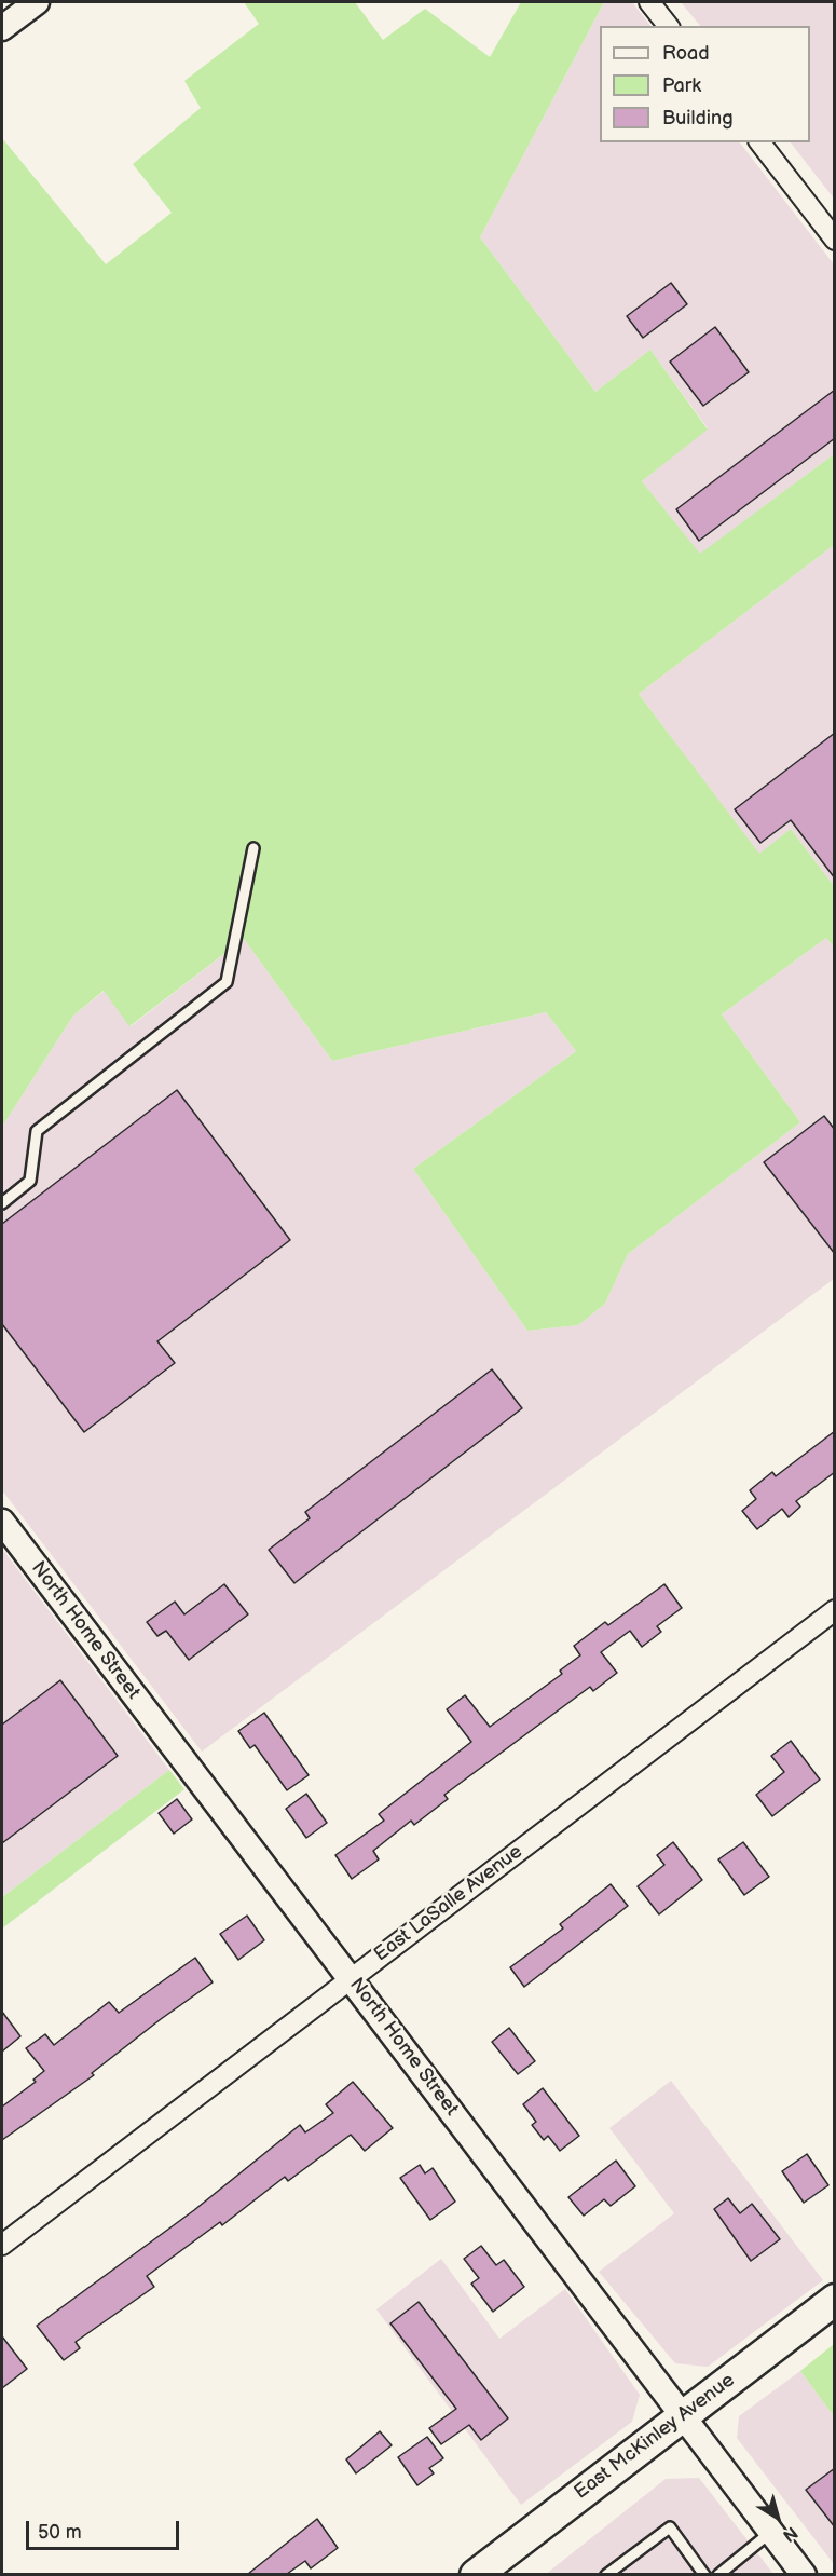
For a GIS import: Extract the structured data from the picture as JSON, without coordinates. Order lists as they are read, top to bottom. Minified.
{"streets":{"main road":["East McKinley Avenue"],"street":["North Home Street","East LaSalle Avenue"]},"crossings":[["North Home Street","East LaSalle Avenue"],["North Home Street","East McKinley Avenue"]],"legend":["Road","Park","Building"],"scale_bar":"50 m","north":"bottom right"}
